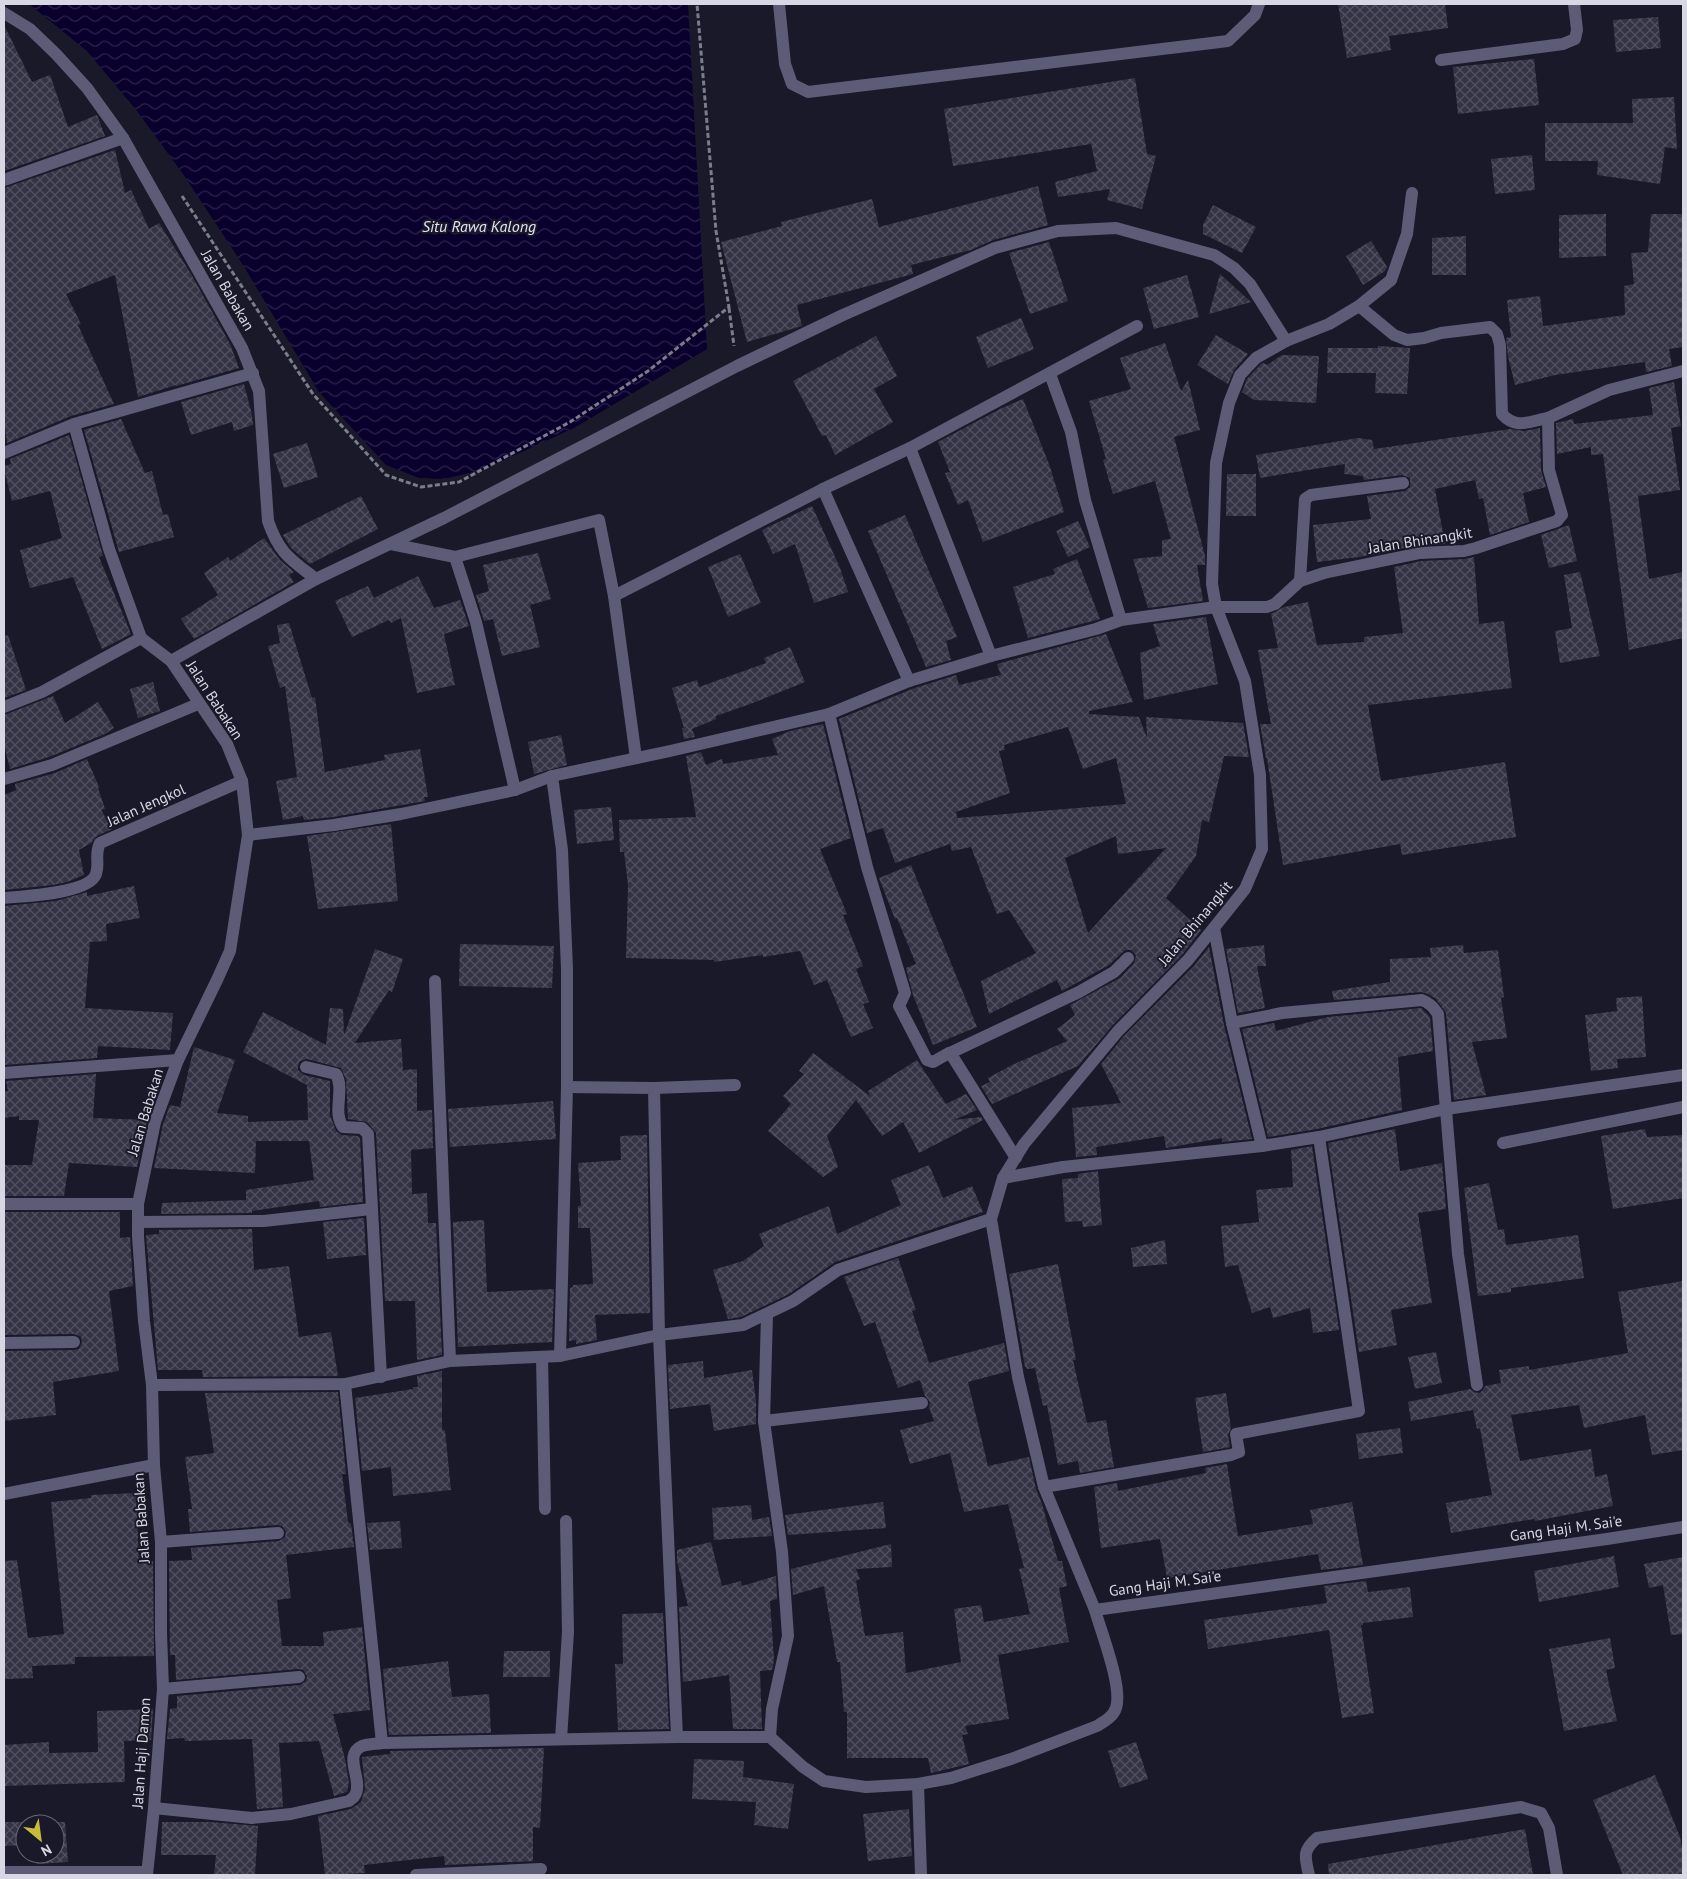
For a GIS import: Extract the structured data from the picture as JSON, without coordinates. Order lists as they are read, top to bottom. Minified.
{"streets":{"street":["Jalan Babakan","Jalan Bhinangkit","Jalan Jengkol","Gang Haji M. Sai'e","Jalan Haji Damon"]},"crossings":[["Jalan Babakan","Jalan Jengkol"],["Jalan Babakan","Jalan Haji Damon"],["Jalan Bhinangkit","Gang Haji M. Sai'e"]],"water":["Situ Rawa Kalong"],"north":"bottom right"}
